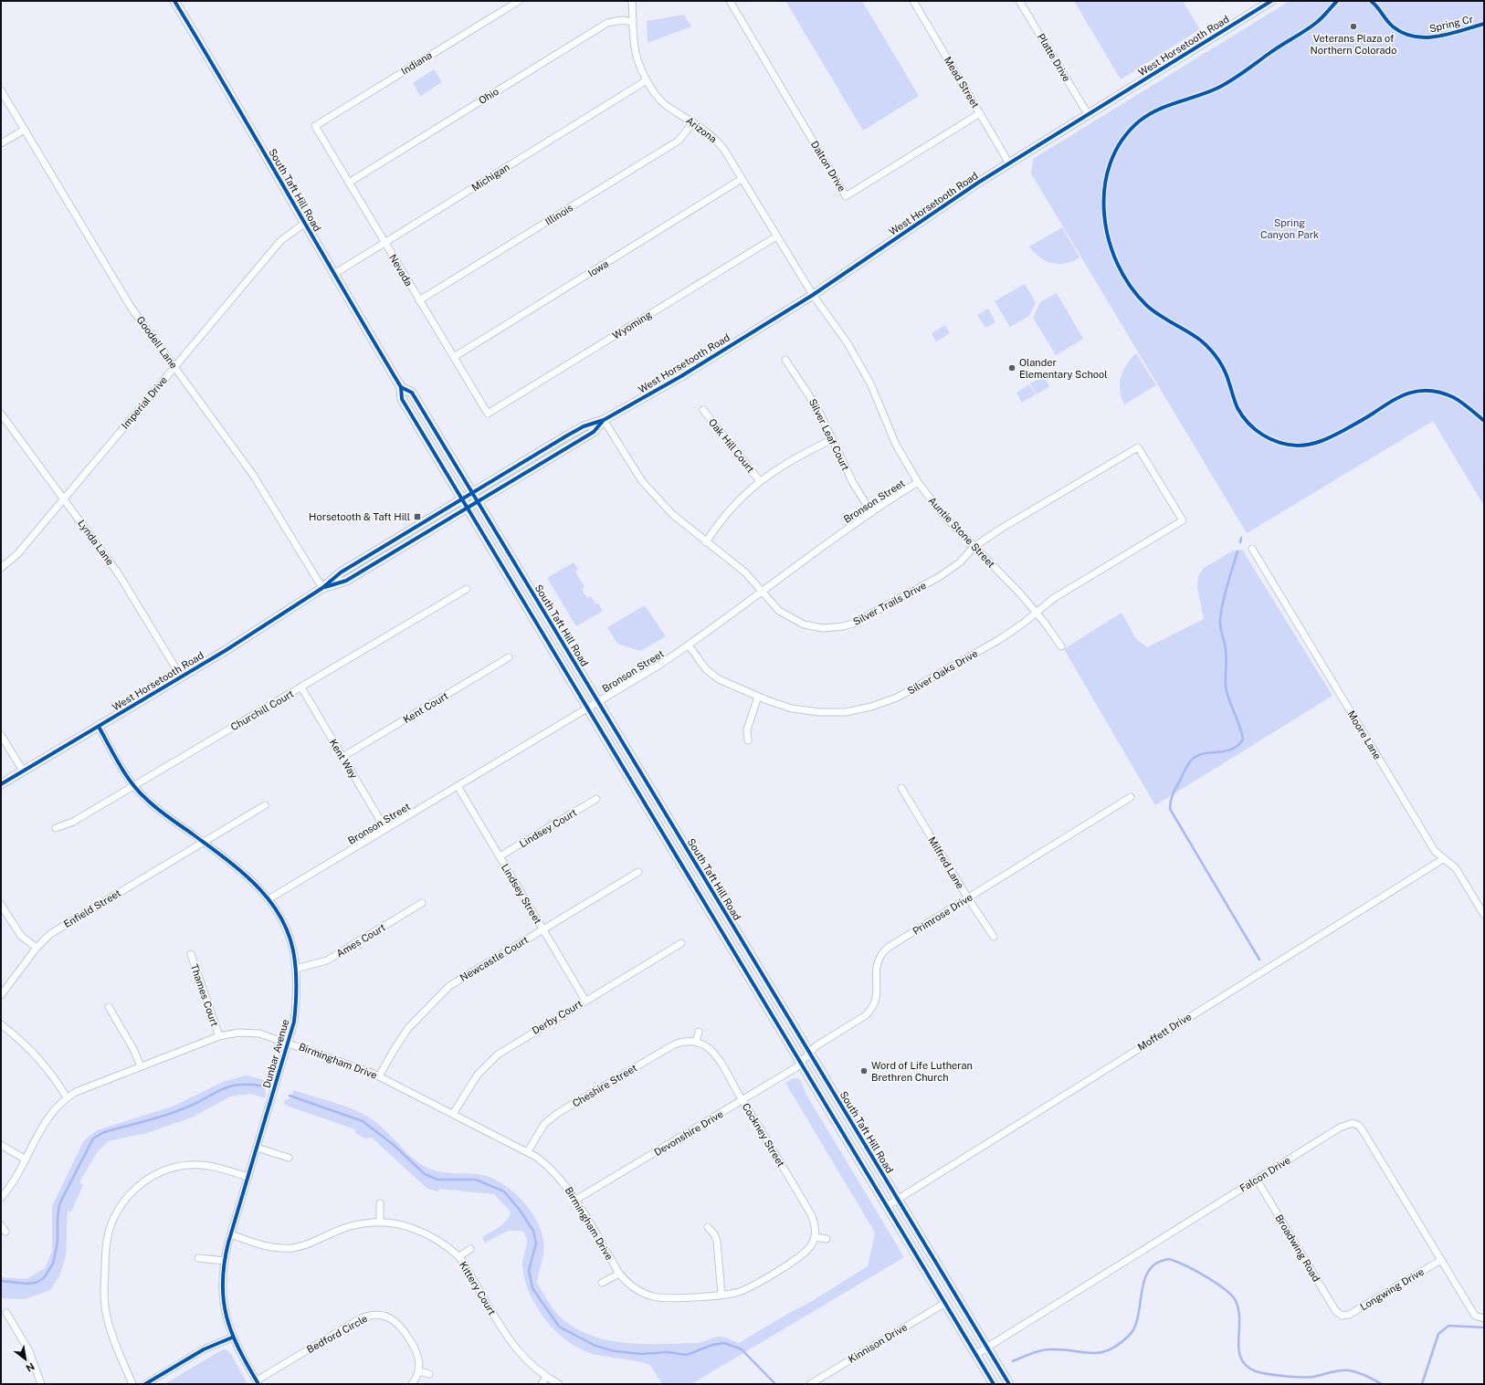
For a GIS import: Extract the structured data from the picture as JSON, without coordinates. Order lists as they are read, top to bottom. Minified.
{"streets":{"main road":["West Horsetooth Road","South Taft Hill Road"],"street":["Platte Drive","Indiana","Mead Street","Ohio","Arizona","Dalton Drive","Michigan","Illinois","Iowa","Nevada","Wyoming","Goodell Lane","Imperial Drive","Silver Leaf Court","Oak Hill Court","Bronson Street","Auntie Stone Street","Lynda Lane","Silver Trails Drive","Silver Oaks Drive","Kent Court","Churchill Court","Moore Lane","Kent Way","Lindsey Court","Milfred Lane","Lindsey Street","Enfield Street","Primrose Drive","Ames Court","Newcastle Court","Thames Court","Derby Court","Moffett Drive","Dunbar Avenue","Birmingham Drive","Cheshire Street","Devonshire Drive","Cockney Street","Falcon Drive","Broadwing Road","Kittery Court","Longwing Drive","Bedford Circle","Kinnison Drive"],"cycle path":["Spring Cr"]},"crossings":[["West Horsetooth Road","Platte Drive"],["West Horsetooth Road","Mead Street"],["West Horsetooth Road","Arizona"],["West Horsetooth Road","South Taft Hill Road"],["West Horsetooth Road","Goodell Lane"],["West Horsetooth Road","Auntie Stone Street"],["West Horsetooth Road","Lynda Lane"],["West Horsetooth Road","Silver Trails Drive"],["West Horsetooth Road","Dunbar Avenue"],["Indiana","Nevada"],["Mead Street","Dalton Drive"],["Ohio","Arizona"],["Ohio","Nevada"],["Arizona","Michigan"],["Arizona","Illinois"],["Arizona","Iowa"],["Arizona","Wyoming"],["Arizona","Auntie Stone Street"],["Michigan","South Taft Hill Road"],["Michigan","Nevada"],["South Taft Hill Road","Imperial Drive"],["South Taft Hill Road","Bronson Street"],["South Taft Hill Road","Primrose Drive"],["South Taft Hill Road","Moffett Drive"],["South Taft Hill Road","Devonshire Drive"],["South Taft Hill Road","Falcon Drive"],["South Taft Hill Road","Kinnison Drive"],["Illinois","Nevada"],["Iowa","Nevada"],["Nevada","Wyoming"],["Goodell Lane","Imperial Drive"],["Imperial Drive","Lynda Lane"],["Silver Leaf Court","Bronson Street"],["Bronson Street","Auntie Stone Street"],["Bronson Street","Silver Trails Drive"],["Bronson Street","Silver Oaks Drive"],["Bronson Street","Kent Way"],["Bronson Street","Lindsey Street"],["Bronson Street","Dunbar Avenue"],["Auntie Stone Street","Silver Trails Drive"],["Auntie Stone Street","Silver Oaks Drive"],["Silver Trails Drive","Silver Oaks Drive"],["Kent Court","Kent Way"],["Churchill Court","Kent Way"],["Churchill Court","Dunbar Avenue"],["Moore Lane","Moffett Drive"],["Lindsey Court","Lindsey Street"],["Milfred Lane","Primrose Drive"],["Lindsey Street","Newcastle Court"],["Lindsey Street","Derby Court"],["Enfield Street","Dunbar Avenue"],["Primrose Drive","Devonshire Drive"],["Ames Court","Dunbar Avenue"],["Newcastle Court","Birmingham Drive"],["Thames Court","Birmingham Drive"],["Derby Court","Birmingham Drive"],["Dunbar Avenue","Birmingham Drive"],["Dunbar Avenue","Kittery Court"],["Dunbar Avenue","Bedford Circle"],["Birmingham Drive","Cheshire Street"],["Birmingham Drive","Devonshire Drive"],["Birmingham Drive","Cockney Street"],["Cheshire Street","Cockney Street"],["Devonshire Drive","Cockney Street"],["Falcon Drive","Broadwing Road"],["Falcon Drive","Longwing Drive"],["Broadwing Road","Longwing Drive"]],"parks":["Spring Canyon Park"],"places":{"other":["Veterans Plaza of Northern Colorado","Olander Elementary School","Word of Life Lutheran Brethren Church"],"transit":["Horsetooth & Taft Hill"]},"north":"bottom right"}
